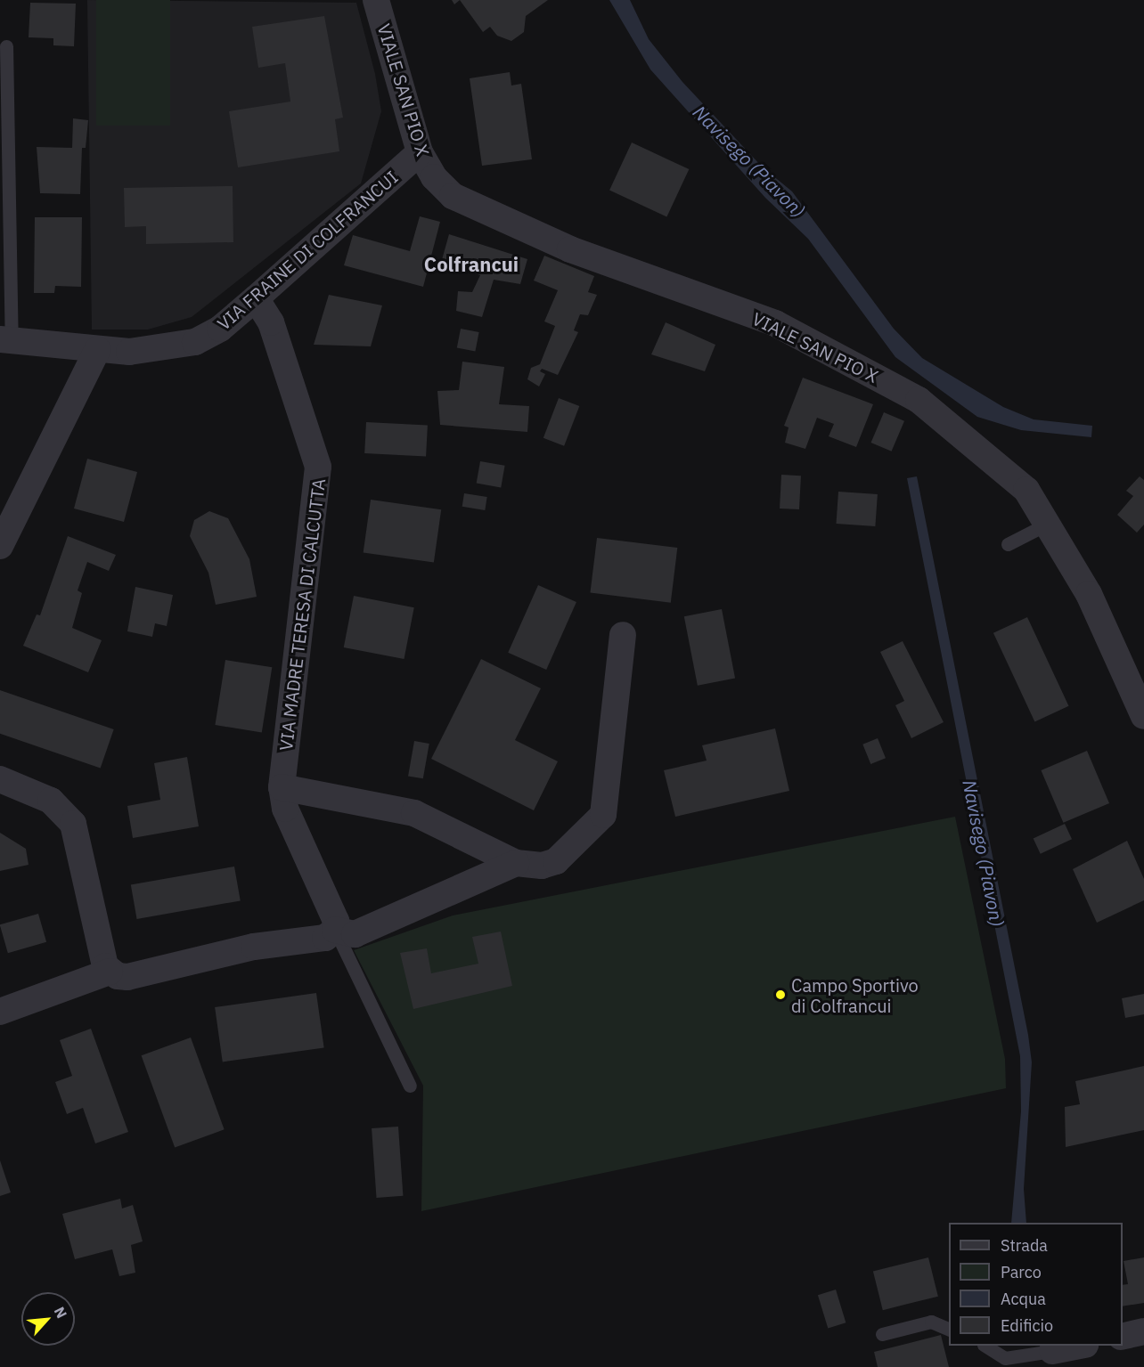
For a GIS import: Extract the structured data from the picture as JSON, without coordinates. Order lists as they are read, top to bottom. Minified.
{"streets":{"street":["VIALE SAN PIO X","VIA FRAINE DI COLFRANCUI","VIA MADRE TERESA DI CALCUTTA"]},"crossings":[["VIALE SAN PIO X","VIA FRAINE DI COLFRANCUI"],["VIA FRAINE DI COLFRANCUI","VIA MADRE TERESA DI CALCUTTA"]],"districts":["Colfrancui"],"water":["Navisego (Piavon)"],"places":["Campo Sportivo di Colfrancui"],"legend":["Strada","Parco","Acqua","Edificio"],"north":"top right"}
